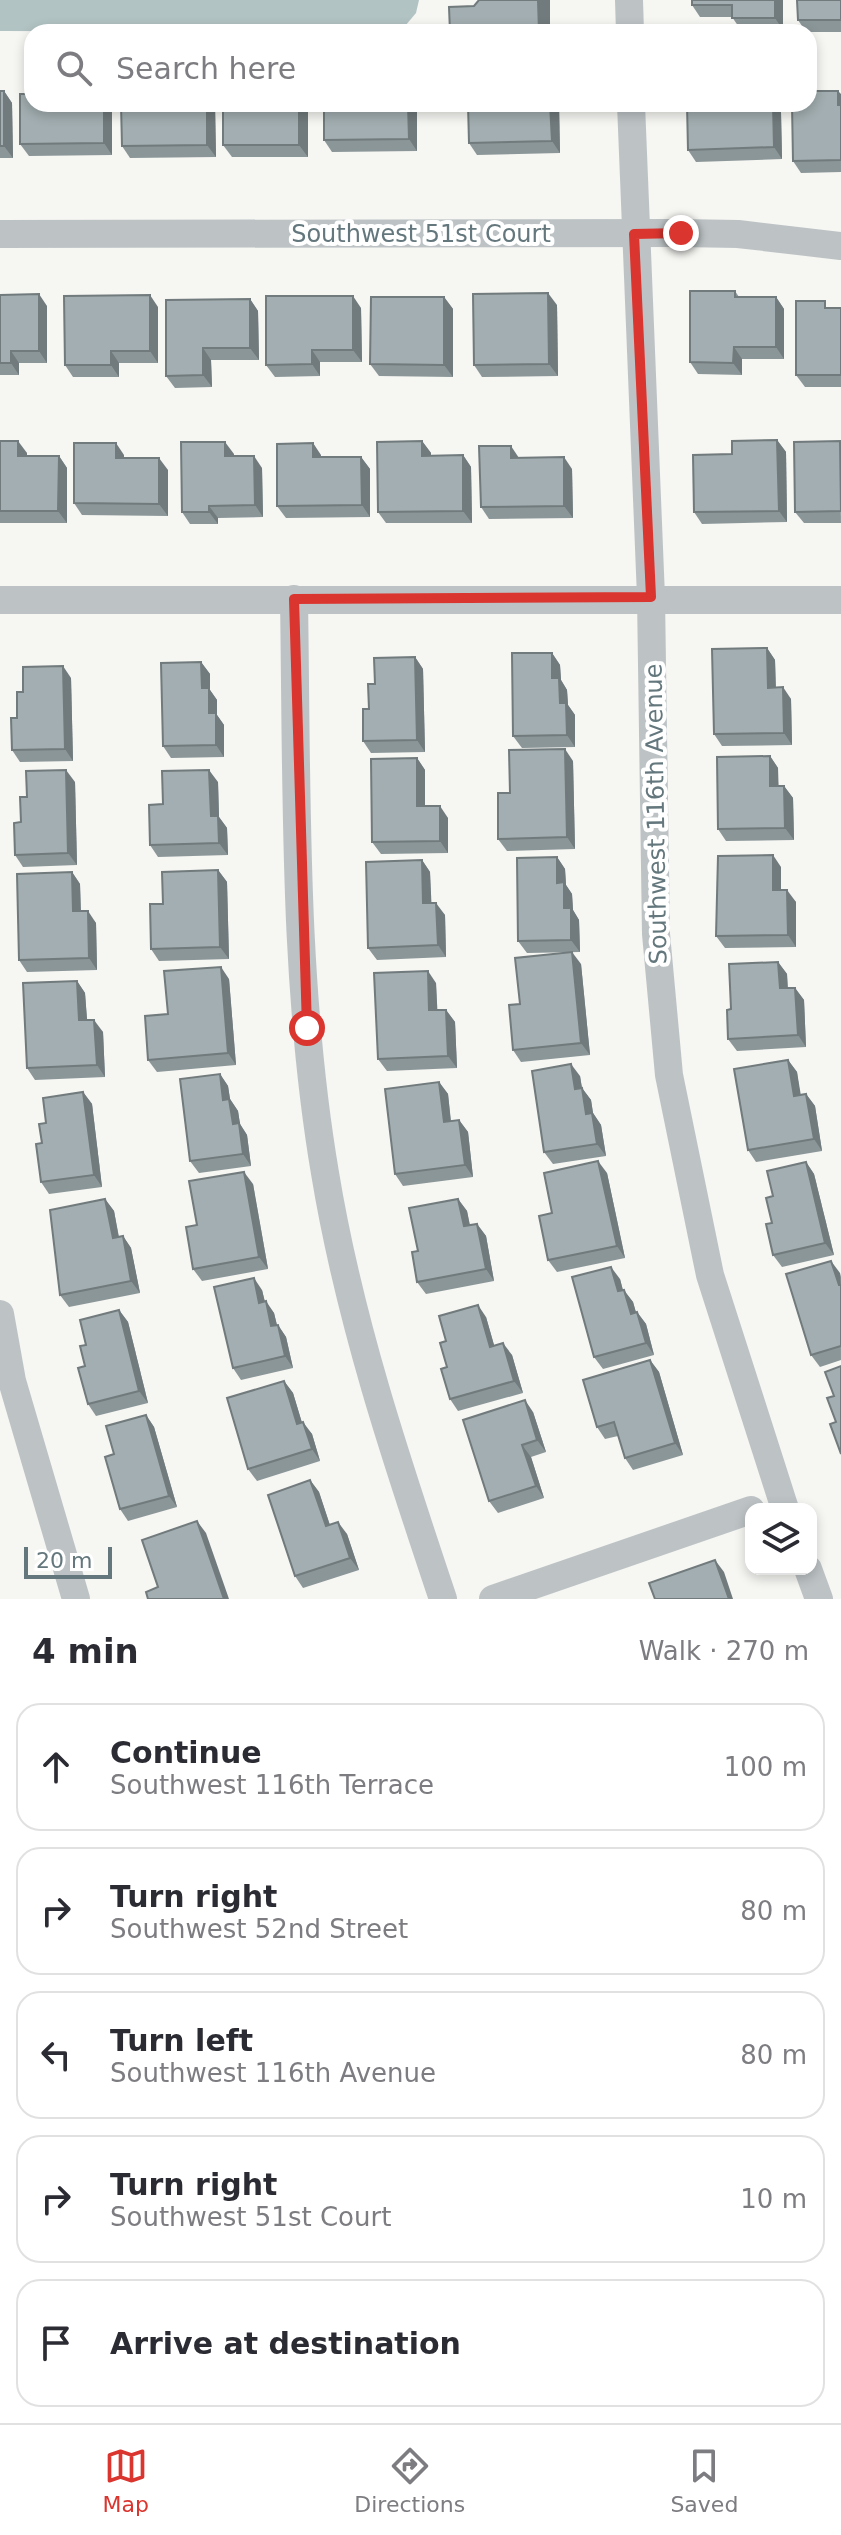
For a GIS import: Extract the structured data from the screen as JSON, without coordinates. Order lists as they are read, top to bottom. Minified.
{"streets":{"street":["Southwest 51st Court","Southwest 116th Avenue"]},"crossings":[["Southwest 51st Court","Southwest 116th Avenue"]],"scale_bar":"20 m","page":{"search":"Search here","scale":"20 m","heading":["4 min","Walk · 270 m"],"list":[["Continue","Southwest 116th Terrace","100 m"],["Turn right","Southwest 52nd Street","80 m"],["Turn left","Southwest 116th Avenue","80 m"],["Turn right","Southwest 51st Court","10 m"],"Arrive at destination"],"nav":["Map","Directions","Saved"]}}
